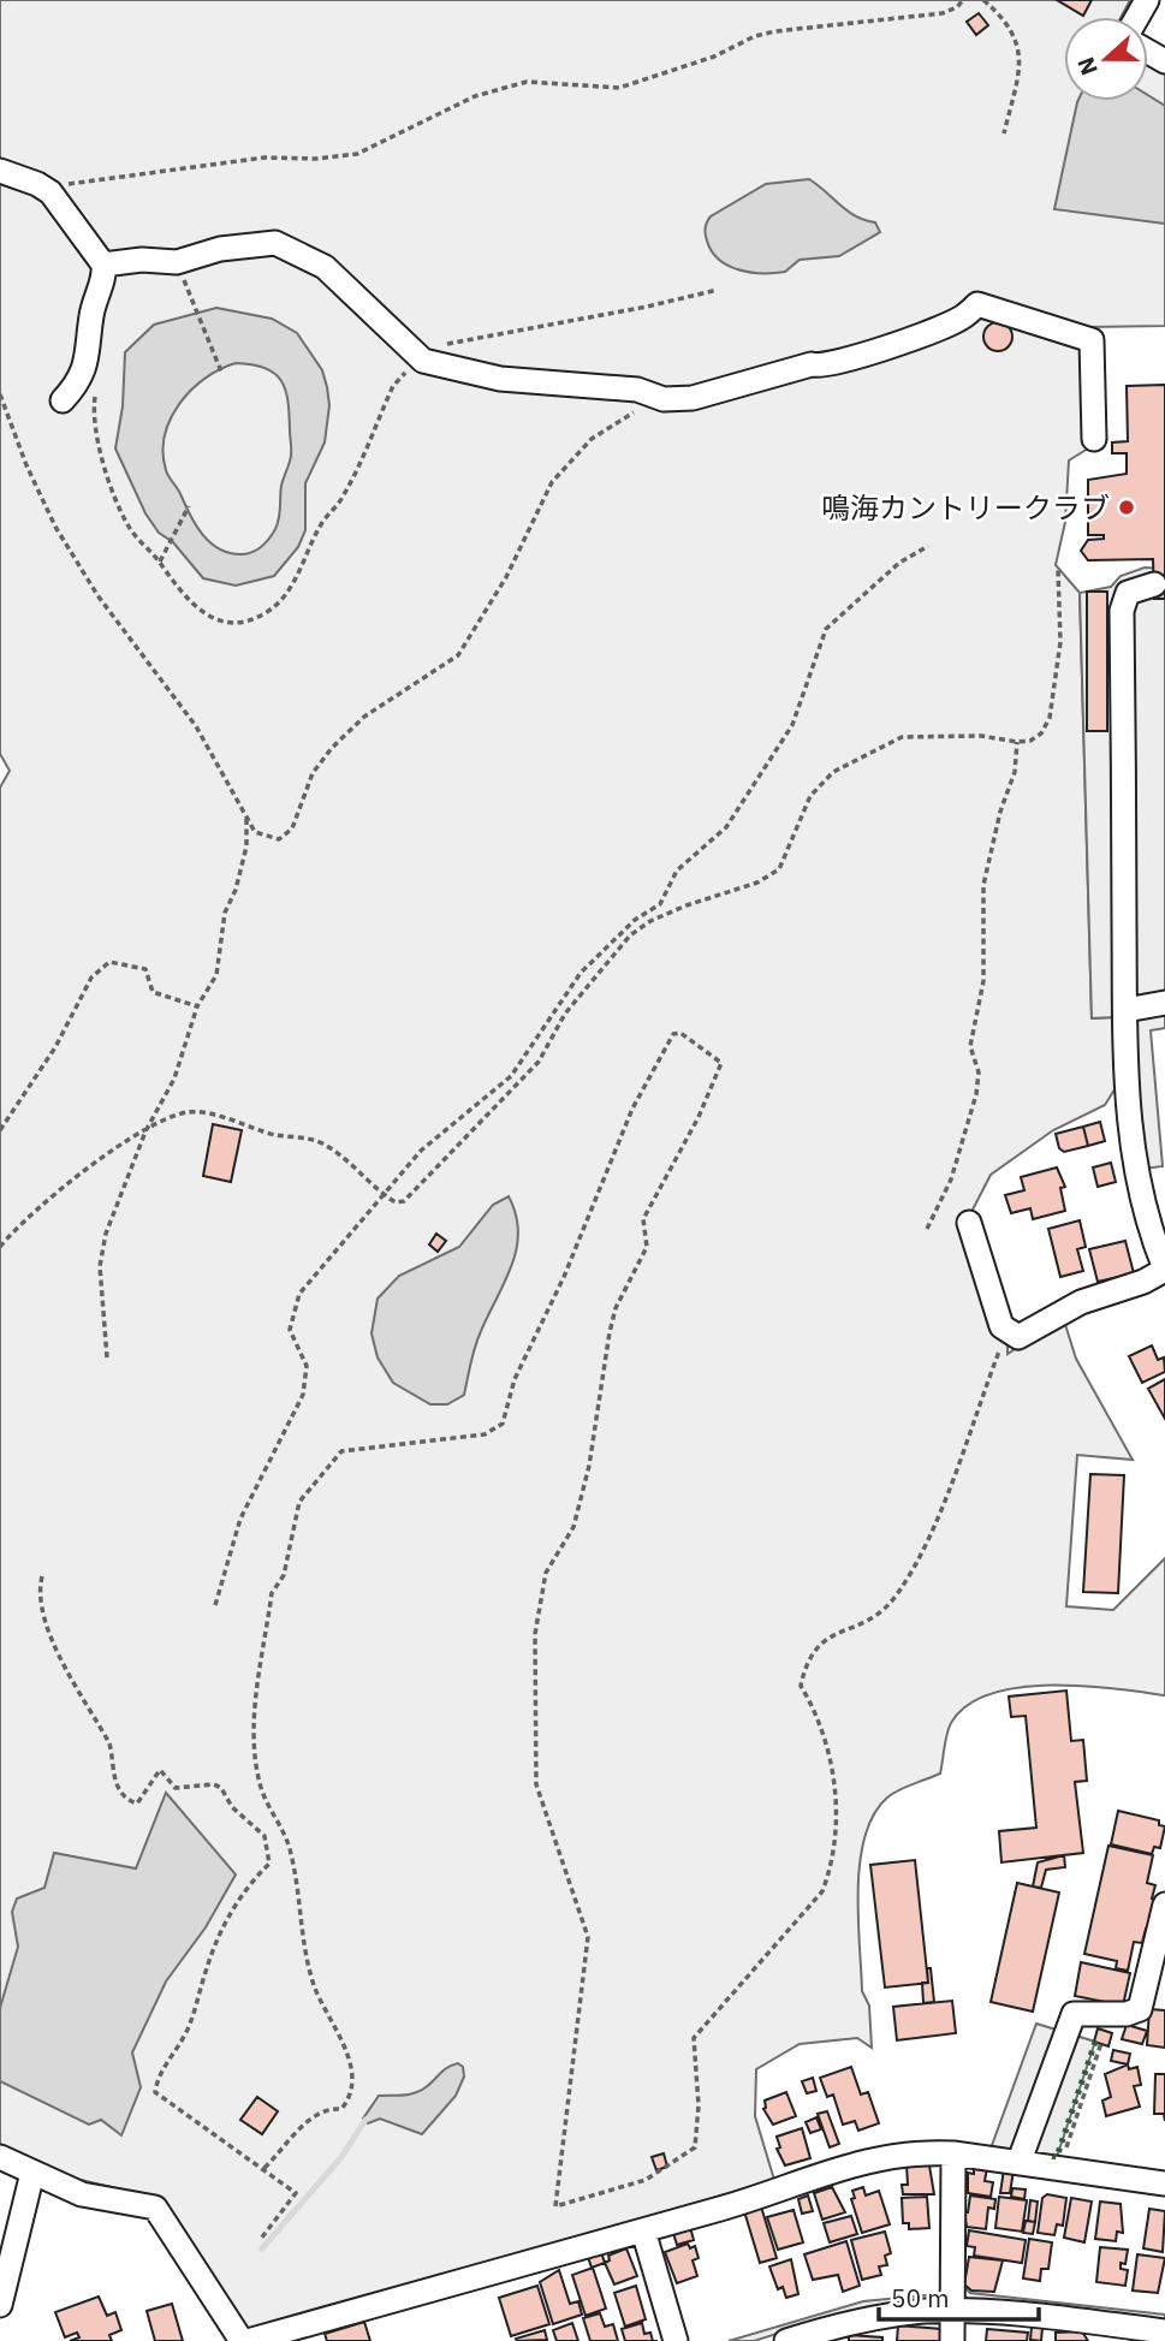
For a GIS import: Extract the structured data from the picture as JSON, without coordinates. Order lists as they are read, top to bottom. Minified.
{"places":["鳴海カントリークラブ"],"scale_bar":"50 m","north":"left"}
